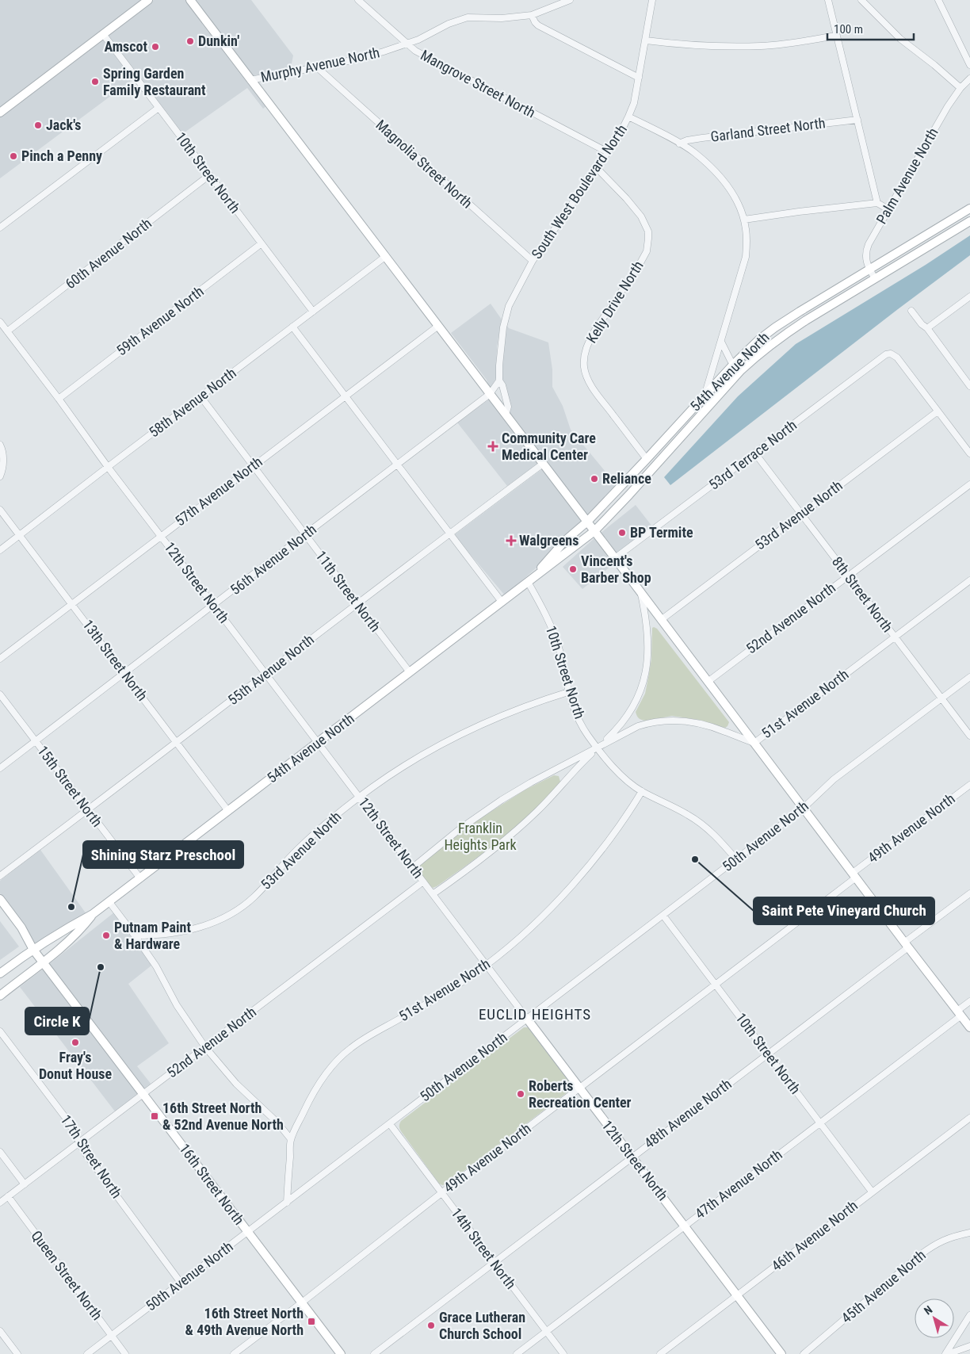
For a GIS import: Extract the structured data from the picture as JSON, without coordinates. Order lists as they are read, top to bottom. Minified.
{"streets":{"main road":["54th Avenue North","12th Street North","16th Street North"],"street":["Murphy Avenue North","Mangrove Street North","Garland Street North","Magnolia Street North","10th Street North","Palm Avenue North","South West Boulevard North","60th Avenue North","Kelly Drive North","59th Avenue North","58th Avenue North","53rd Terrace North","57th Avenue North","53rd Avenue North","56th Avenue North","11th Street North","8th Street North","52nd Avenue North","13th Street North","55th Avenue North","51st Avenue North","15th Street North","49th Avenue North","50th Avenue North","48th Avenue North","17th Street North","47th Avenue North","46th Avenue North","14th Street North","Queen Street North","45th Avenue North"]},"crossings":[["Murphy Avenue North","Mangrove Street North"],["Murphy Avenue North","Magnolia Street North"],["Mangrove Street North","South West Boulevard North"],["Magnolia Street North","South West Boulevard North"],["10th Street North","60th Avenue North"],["10th Street North","59th Avenue North"],["10th Street North","54th Avenue North"],["10th Street North","58th Avenue North"],["10th Street North","53rd Avenue North"],["10th Street North","51st Avenue North"],["10th Street North","49th Avenue North"],["10th Street North","50th Avenue North"],["10th Street North","48th Avenue North"],["10th Street North","47th Avenue North"],["10th Street North","46th Avenue North"],["Palm Avenue North","54th Avenue North"],["South West Boulevard North","Kelly Drive North"],["60th Avenue North","12th Street North"],["Kelly Drive North","54th Avenue North"],["59th Avenue North","12th Street North"],["54th Avenue North","12th Street North"],["54th Avenue North","11th Street North"],["54th Avenue North","13th Street North"],["54th Avenue North","15th Street North"],["54th Avenue North","16th Street North"],["58th Avenue North","12th Street North"],["58th Avenue North","11th Street North"],["58th Avenue North","13th Street North"],["53rd Terrace North","53rd Avenue North"],["53rd Terrace North","8th Street North"],["57th Avenue North","12th Street North"],["57th Avenue North","11th Street North"],["57th Avenue North","13th Street North"],["53rd Avenue North","12th Street North"],["53rd Avenue North","8th Street North"],["56th Avenue North","12th Street North"],["56th Avenue North","11th Street North"],["56th Avenue North","13th Street North"],["56th Avenue North","15th Street North"],["12th Street North","52nd Avenue North"],["12th Street North","55th Avenue North"],["12th Street North","51st Avenue North"],["12th Street North","49th Avenue North"],["12th Street North","50th Avenue North"],["12th Street North","48th Avenue North"],["12th Street North","47th Avenue North"],["12th Street North","46th Avenue North"],["11th Street North","55th Avenue North"],["8th Street North","52nd Avenue North"],["8th Street North","51st Avenue North"],["8th Street North","50th Avenue North"],["52nd Avenue North","17th Street North"],["52nd Avenue North","16th Street North"],["52nd Avenue North","Queen Street North"],["13th Street North","55th Avenue North"],["55th Avenue North","15th Street North"],["51st Avenue North","50th Avenue North"],["49th Avenue North","16th Street North"],["49th Avenue North","14th Street North"],["50th Avenue North","17th Street North"],["50th Avenue North","16th Street North"],["50th Avenue North","14th Street North"],["50th Avenue North","Queen Street North"],["48th Avenue North","14th Street North"],["47th Avenue North","14th Street North"]],"districts":["EUCLID HEIGHTS"],"parks":["Franklin Heights Park"],"places":{"other":["Dunkin'","Amscot","Spring Garden Family Restaurant","Jack's","Pinch a Penny","Reliance","BP Termite","Vincent's Barber Shop","Saint Pete Vineyard Church","Shining Starz Preschool","Putnam Paint & Hardware","Circle K","Fray's Donut House","Roberts Recreation Center","Grace Lutheran Church School"],"health":["Community Care Medical Center","Walgreens"],"transit":["16th Street North & 52nd Avenue North","16th Street North & 49th Avenue North"]},"scale_bar":"100 m","north":"top left"}
